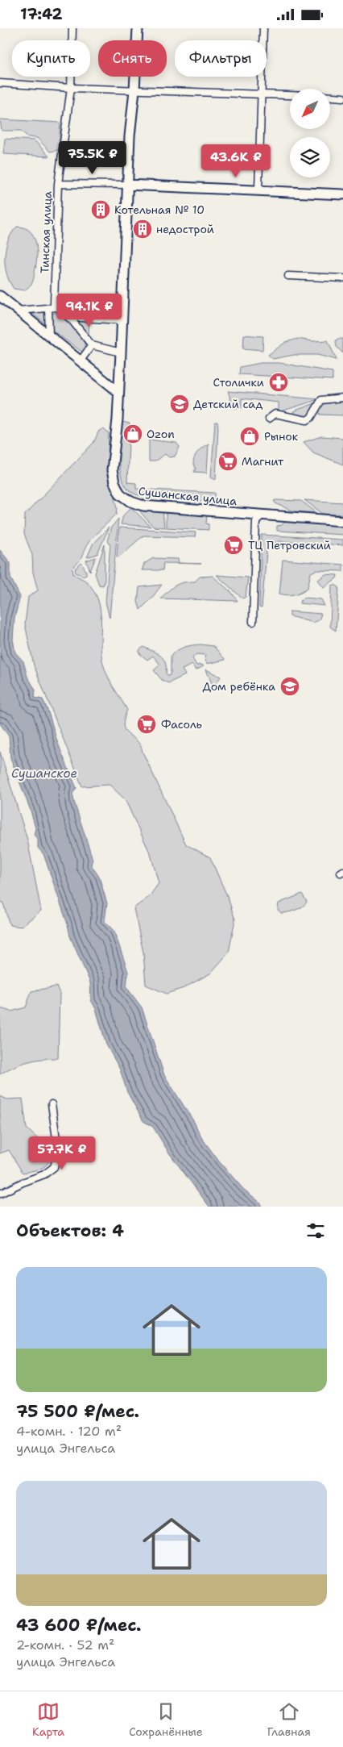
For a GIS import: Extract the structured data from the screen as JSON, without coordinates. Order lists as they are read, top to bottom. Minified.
{"streets":{"main road":["Сушанская улица"],"street":["Тинская улица"]},"water":["Сушанское"],"places":{"building":["Котельная № 10","недострой"],"pharmacy":["Столички"],"school or university":["Детский сад","Дом ребёнка"],"shop":["Ozon","Рынок"],"supermarket":["Магнит","ТЦ Петровский","Фасоль"]},"north":"bottom left","page":{"status":"17:42","chip":["Купить","Снять","Фильтры"],"price":["75.5K ₽","43.6K ₽","94.1K ₽","57.7K ₽"],"heading":"Объектов: 4","list":[{"name":"75 500 ₽/мес.","note":"4-комн. · 120 m² · улица Энгельса"},{"name":"43 600 ₽/мес.","note":"2-комн. · 52 m² · улица Энгельса"}],"tabs":["Карта","Сохранённые","Главная"]}}
